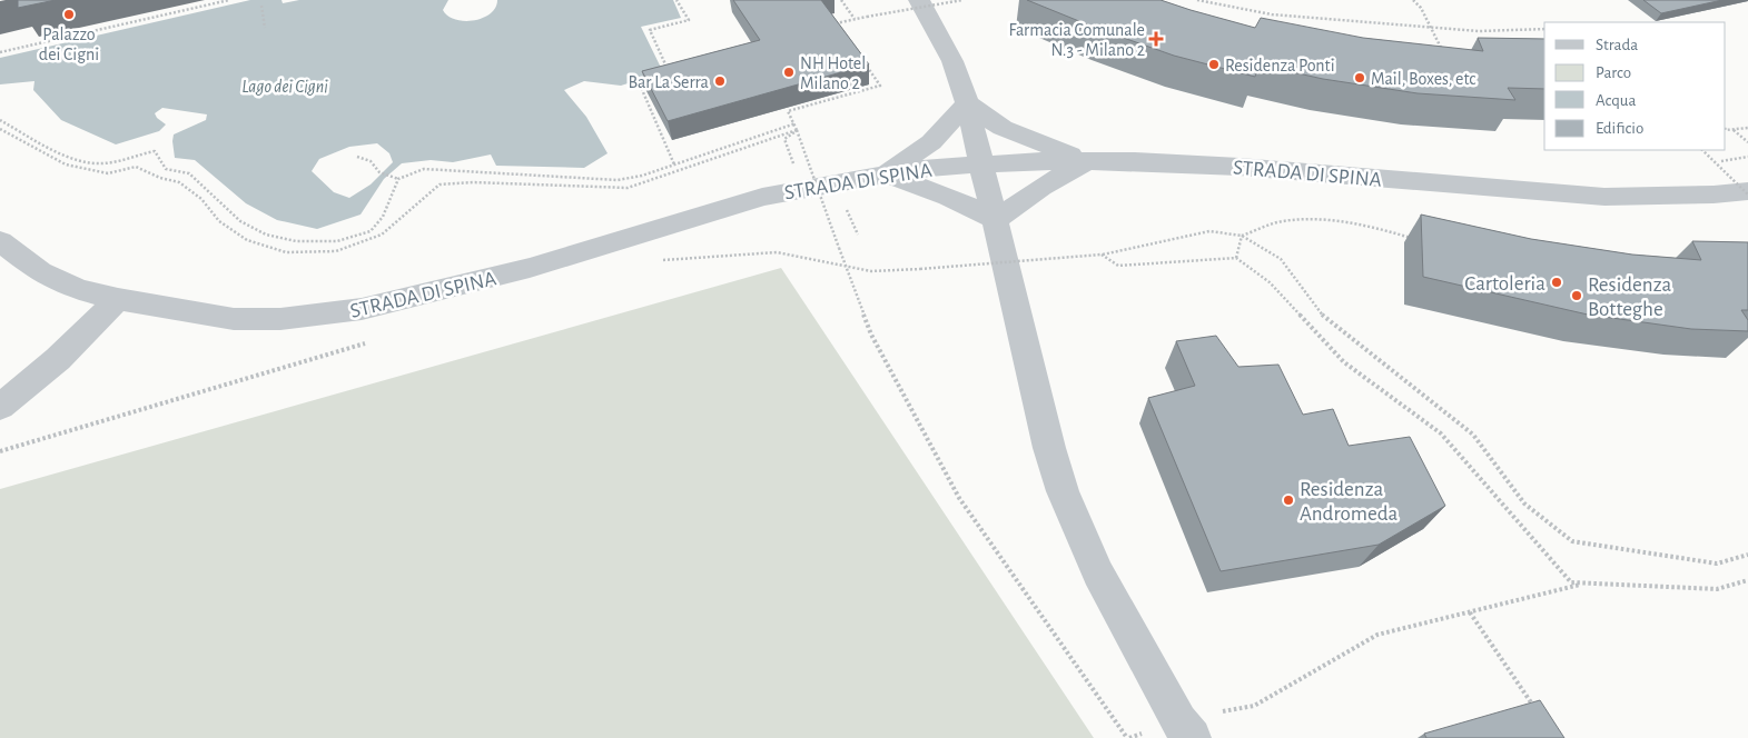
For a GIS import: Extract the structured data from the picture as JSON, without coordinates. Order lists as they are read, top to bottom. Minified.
{"streets":{"street":["STRADA DI SPINA"]},"water":["Lago dei Cigni"],"places":{"other":["Palazzo dei Cigni","Residenza Ponti","NH Hotel Milano 2","Mail, Boxes, etc","Bar La Serra","Cartoleria","Residenza Botteghe","Residenza Andromeda"],"health":["Farmacia Comunale N.3 - Milano 2"]},"legend":["Strada","Parco","Acqua","Edificio"]}
